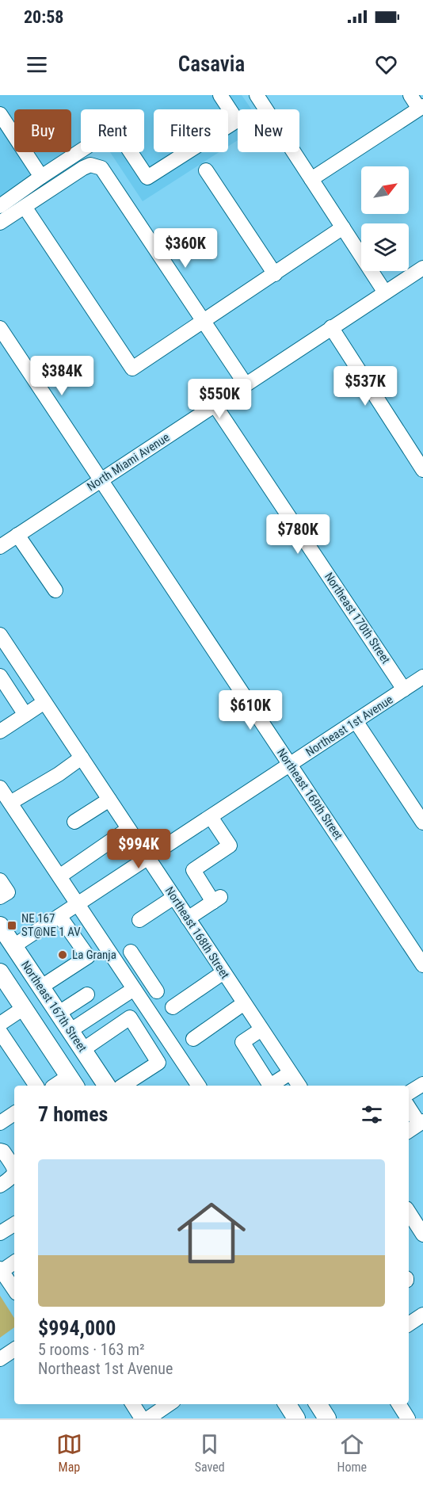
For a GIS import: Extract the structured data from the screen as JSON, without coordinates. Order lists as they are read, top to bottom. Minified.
{"streets":{"main road":["Northeast 167th Street"],"street":["North Miami Avenue","Northeast 170th Street","Northeast 1st Avenue","Northeast 169th Street","Northeast 168th Street"]},"crossings":[["North Miami Avenue","Northeast 170th Street"],["North Miami Avenue","Northeast 169th Street"],["Northeast 170th Street","Northeast 1st Avenue"],["Northeast 1st Avenue","Northeast 169th Street"],["Northeast 1st Avenue","Northeast 168th Street"],["Northeast 1st Avenue","Northeast 167th Street"]],"places":{"transit":["NE 167 ST@NE 1 AV"],"other":["La Granja"]},"north":"top right","page":{"status":"20:58","header":"Casavia","chip":["Buy","Rent","Filters","New"],"price":["$360K","$384K","$537K","$550K","$780K","$610K","$994K"],"heading":"7 homes","list":[{"name":"$994,000","note":"5 rooms · 163 m² · Northeast 1st Avenue"}],"tabs":["Map","Saved","Home"]}}
